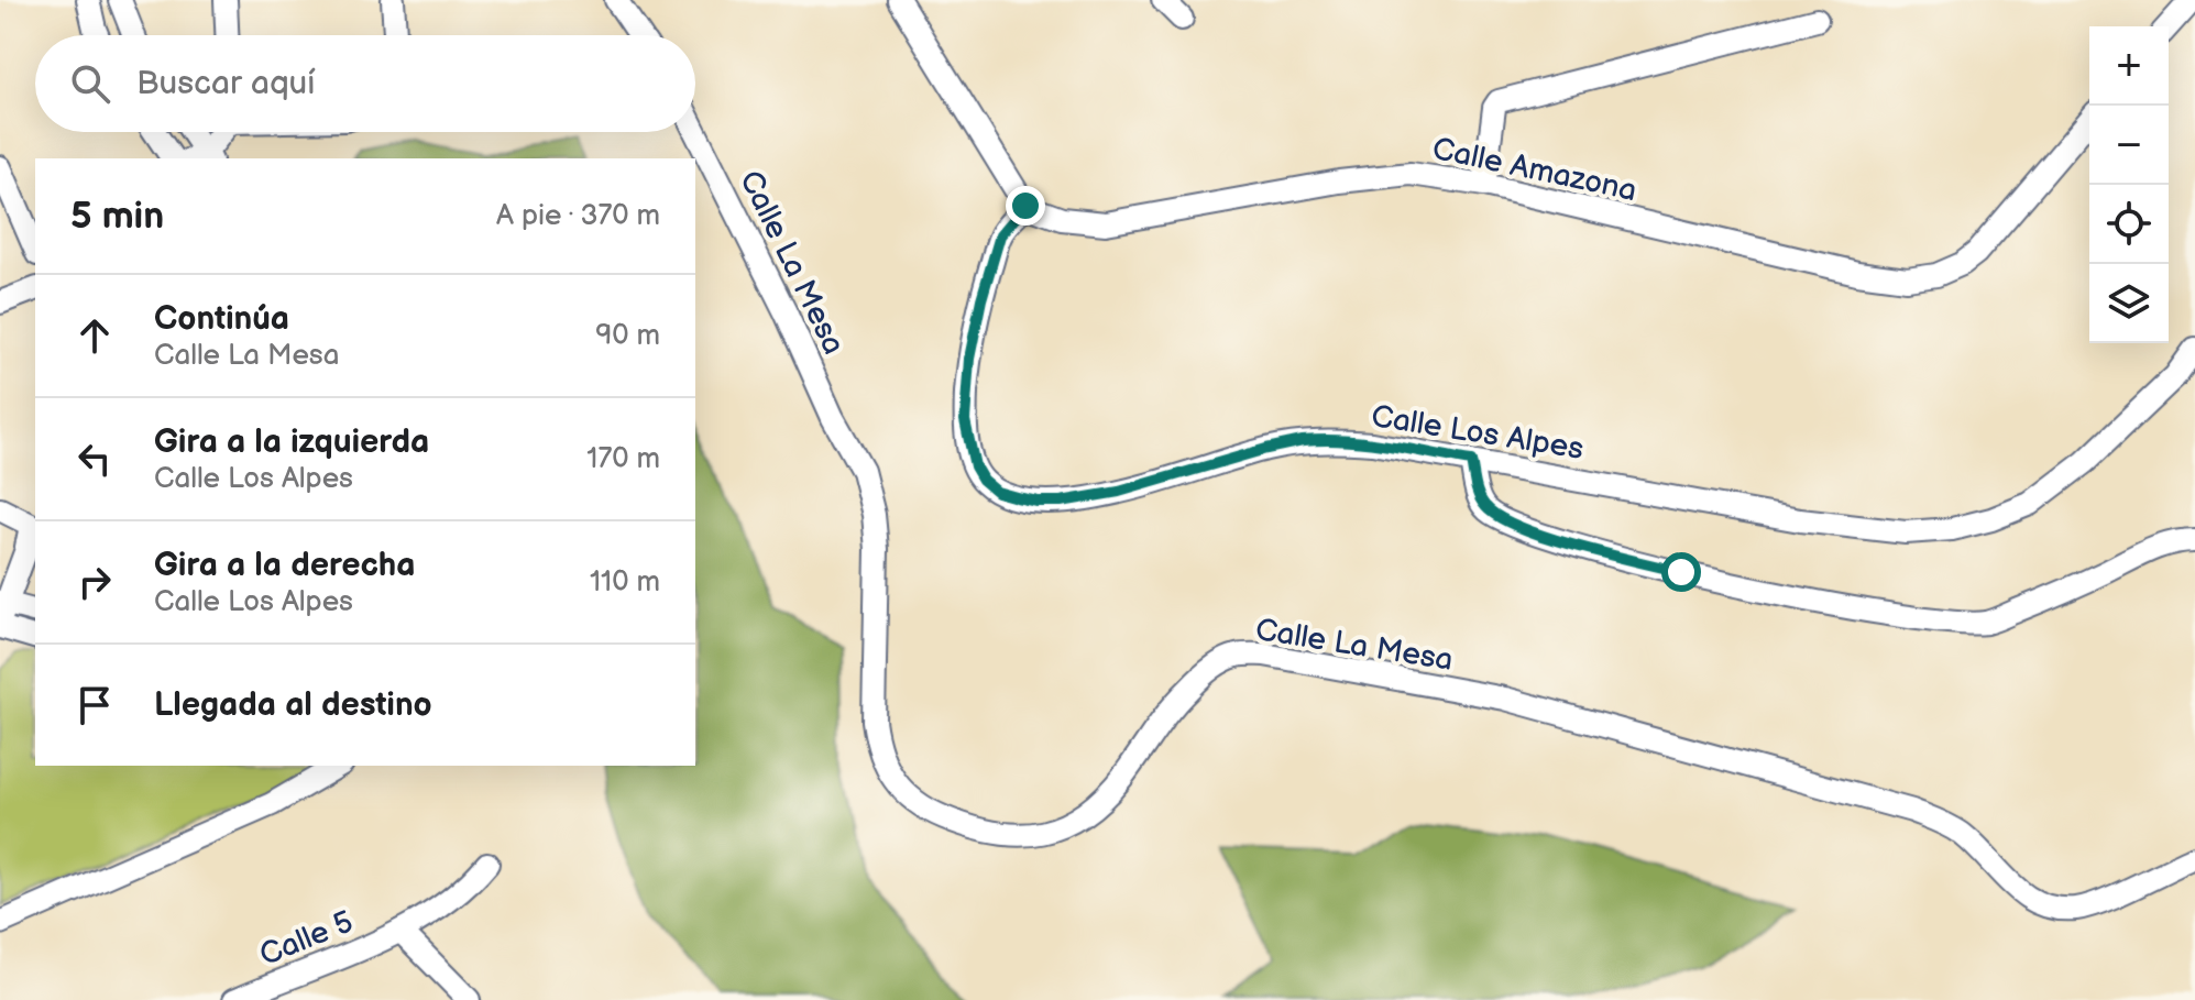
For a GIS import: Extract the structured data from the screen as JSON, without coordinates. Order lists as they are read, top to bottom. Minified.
{"streets":{"street":["Calle Amazona","Calle La Mesa","Calle Los Alpes","Calle 5"]},"crossings":[["Calle Amazona","Calle Los Alpes"]],"page":{"map_buttons":["+","−"],"search":"Buscar aquí","heading":["5 min","A pie · 370 m"],"list":[["Continúa","Calle La Mesa","90 m"],["Gira a la izquierda","Calle Los Alpes","170 m"],["Gira a la derecha","Calle Los Alpes","110 m"],"Llegada al destino"]}}
